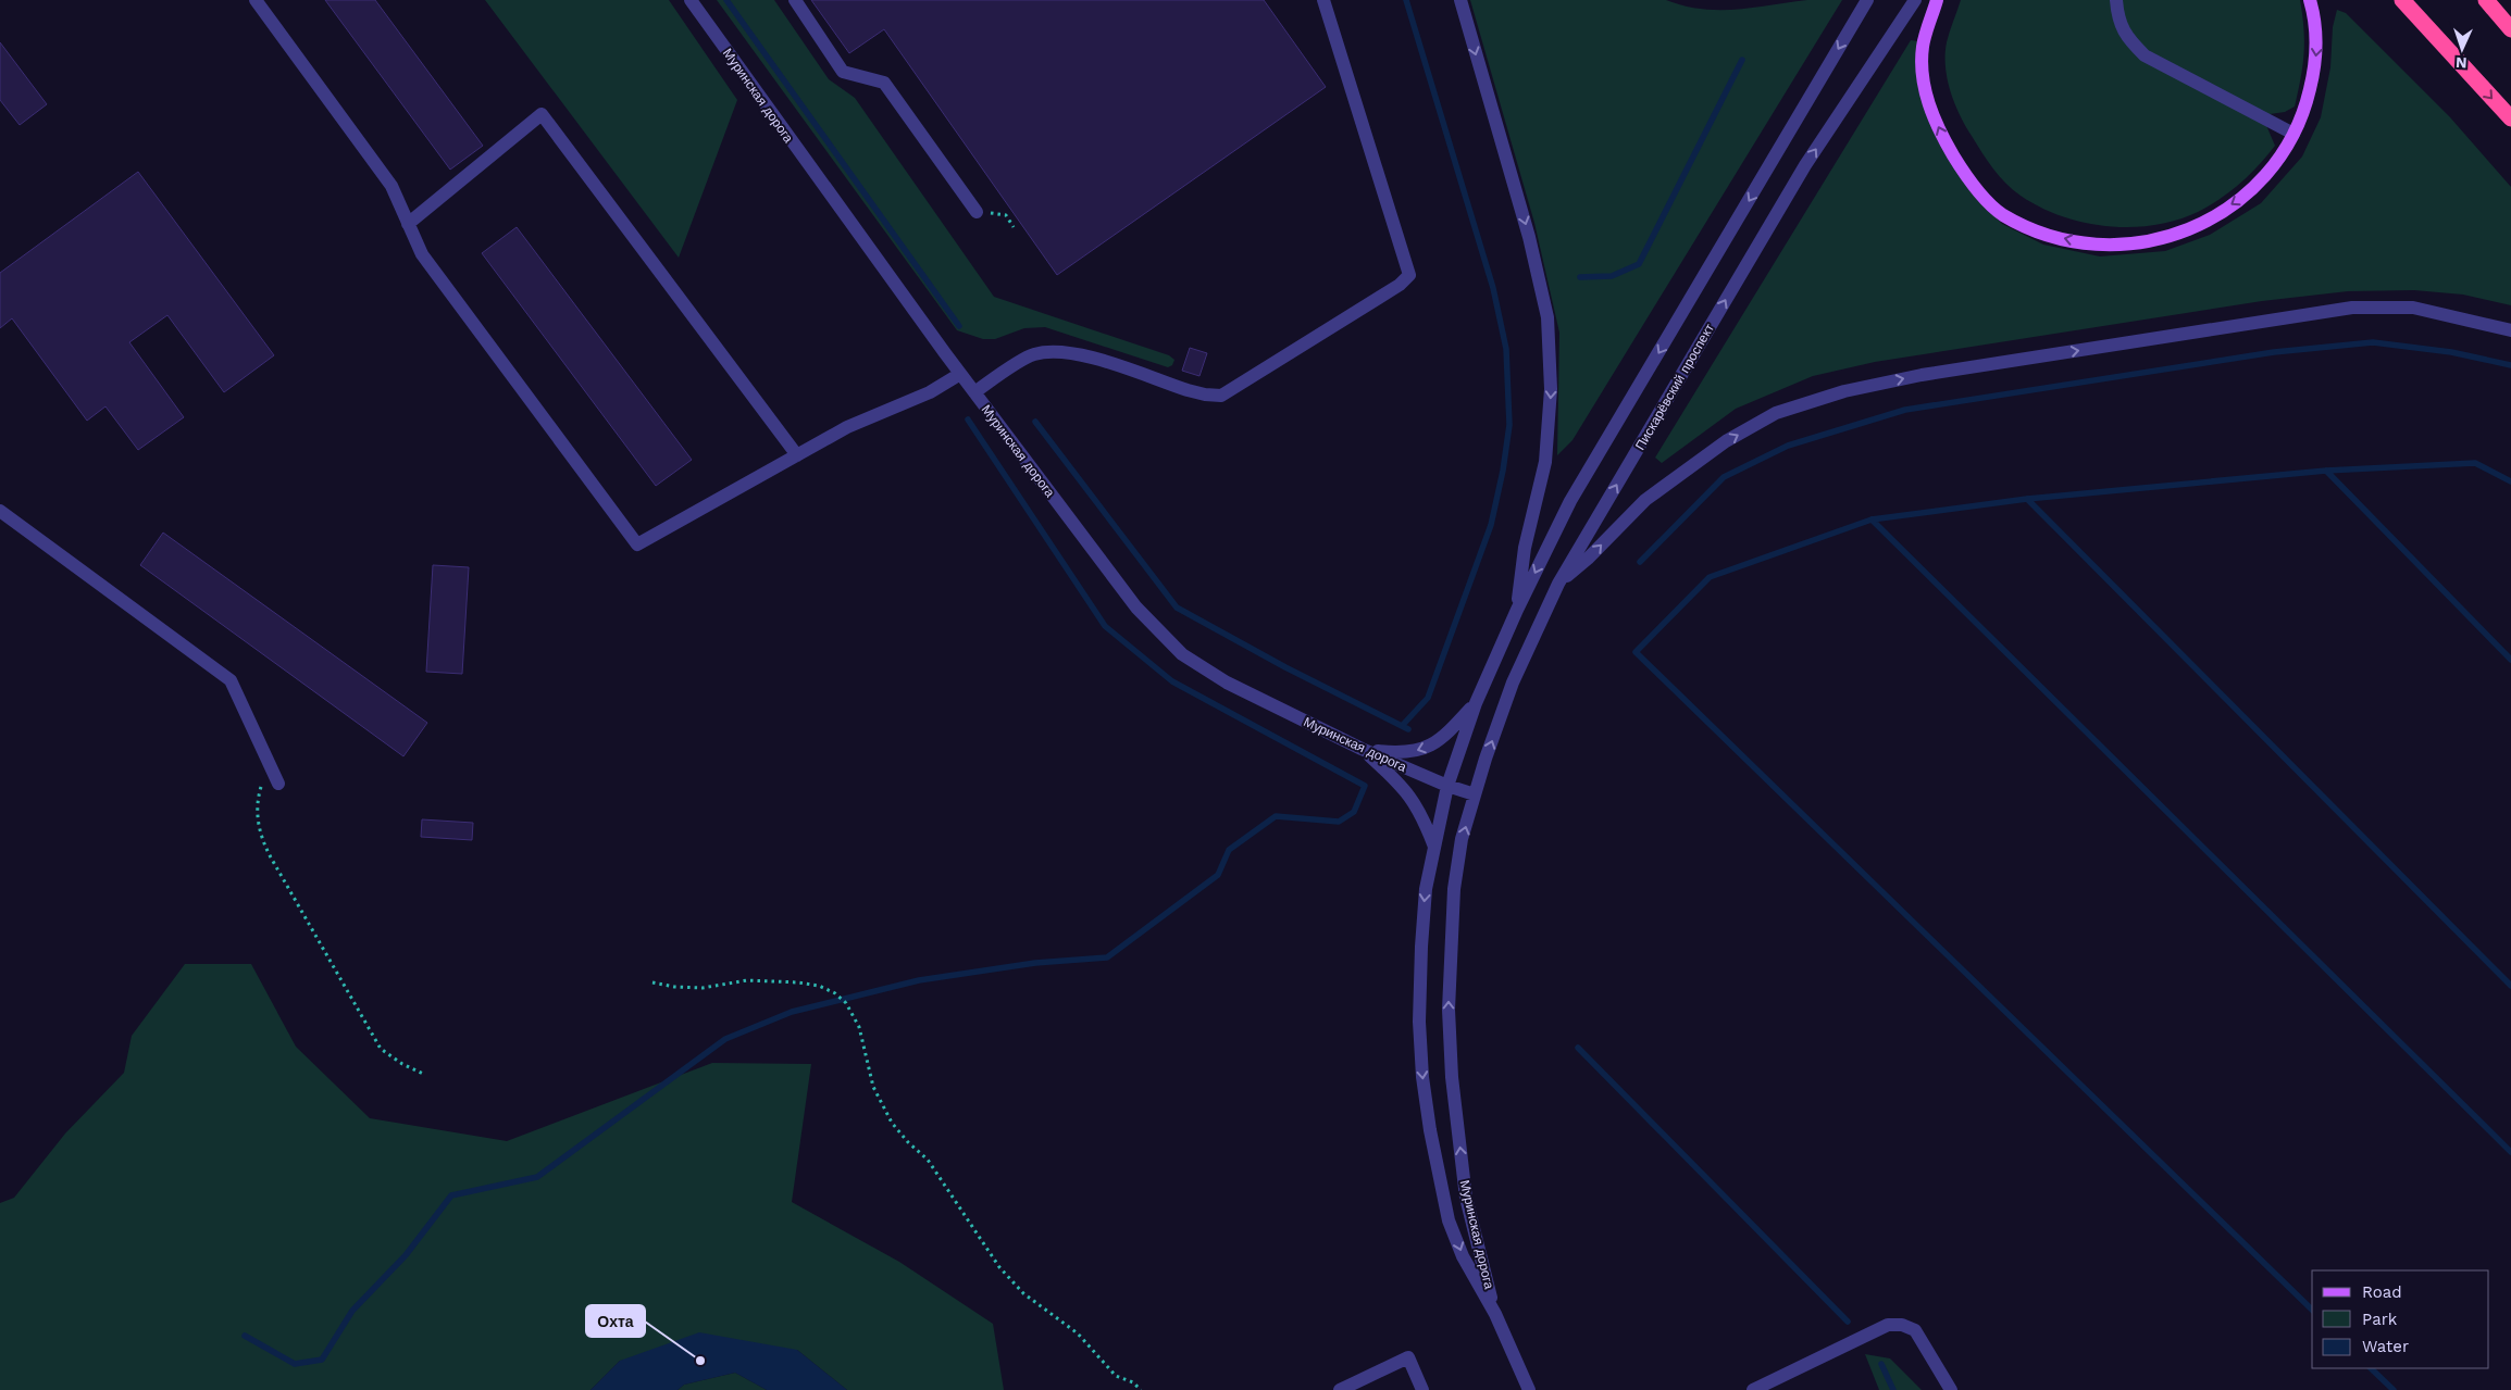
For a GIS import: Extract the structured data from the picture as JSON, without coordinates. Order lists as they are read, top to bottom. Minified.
{"streets":{"street":["Муринская дорога","Пискарёвский проспект"]},"crossings":[["Муринская дорога","Пискарёвский проспект"]],"places":["Охта"],"legend":["Road","Park","Water"],"north":"bottom"}
